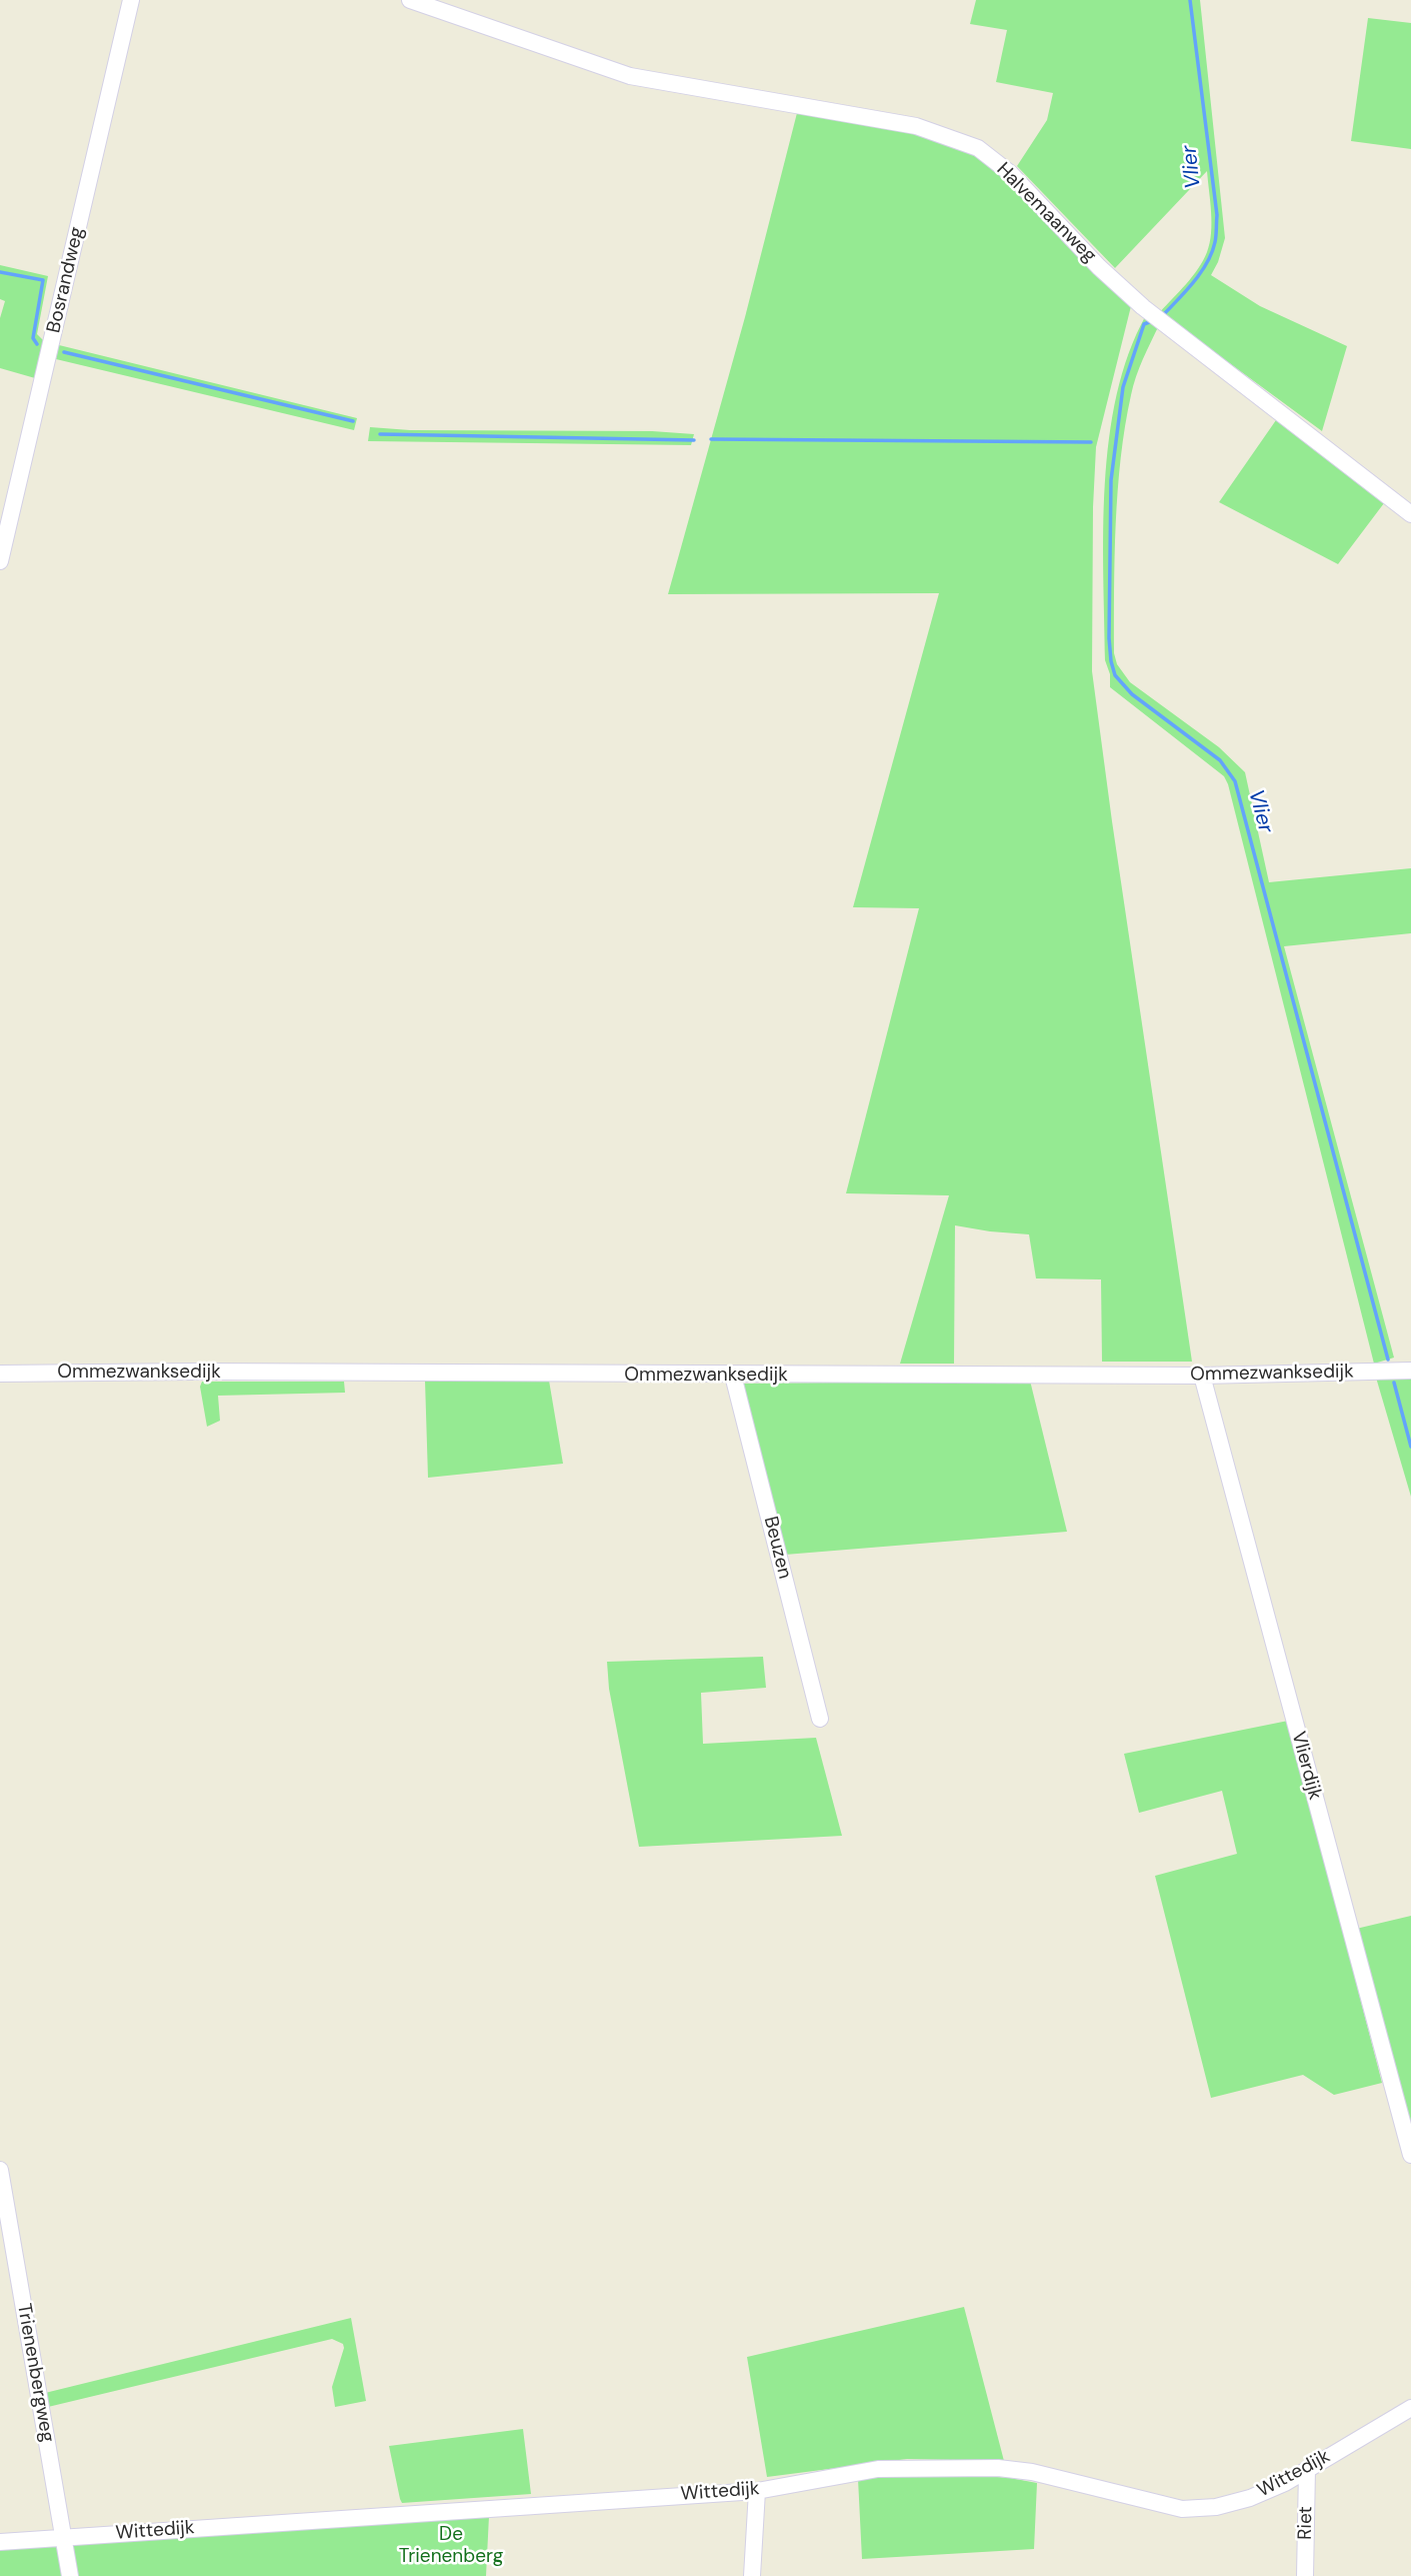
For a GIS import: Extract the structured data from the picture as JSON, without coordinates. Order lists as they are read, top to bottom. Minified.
{"streets":{"street":["Halvemaanweg","Bosrandweg","Ommezwanksedijk","Beuzen","Vlierdijk","Trienenbergweg","Wittedijk","Riet"]},"crossings":[["Ommezwanksedijk","Beuzen"],["Ommezwanksedijk","Vlierdijk"],["Trienenbergweg","Wittedijk"],["Wittedijk","Riet"]],"water":["Vlier"],"parks":["De Trienenberg"]}
